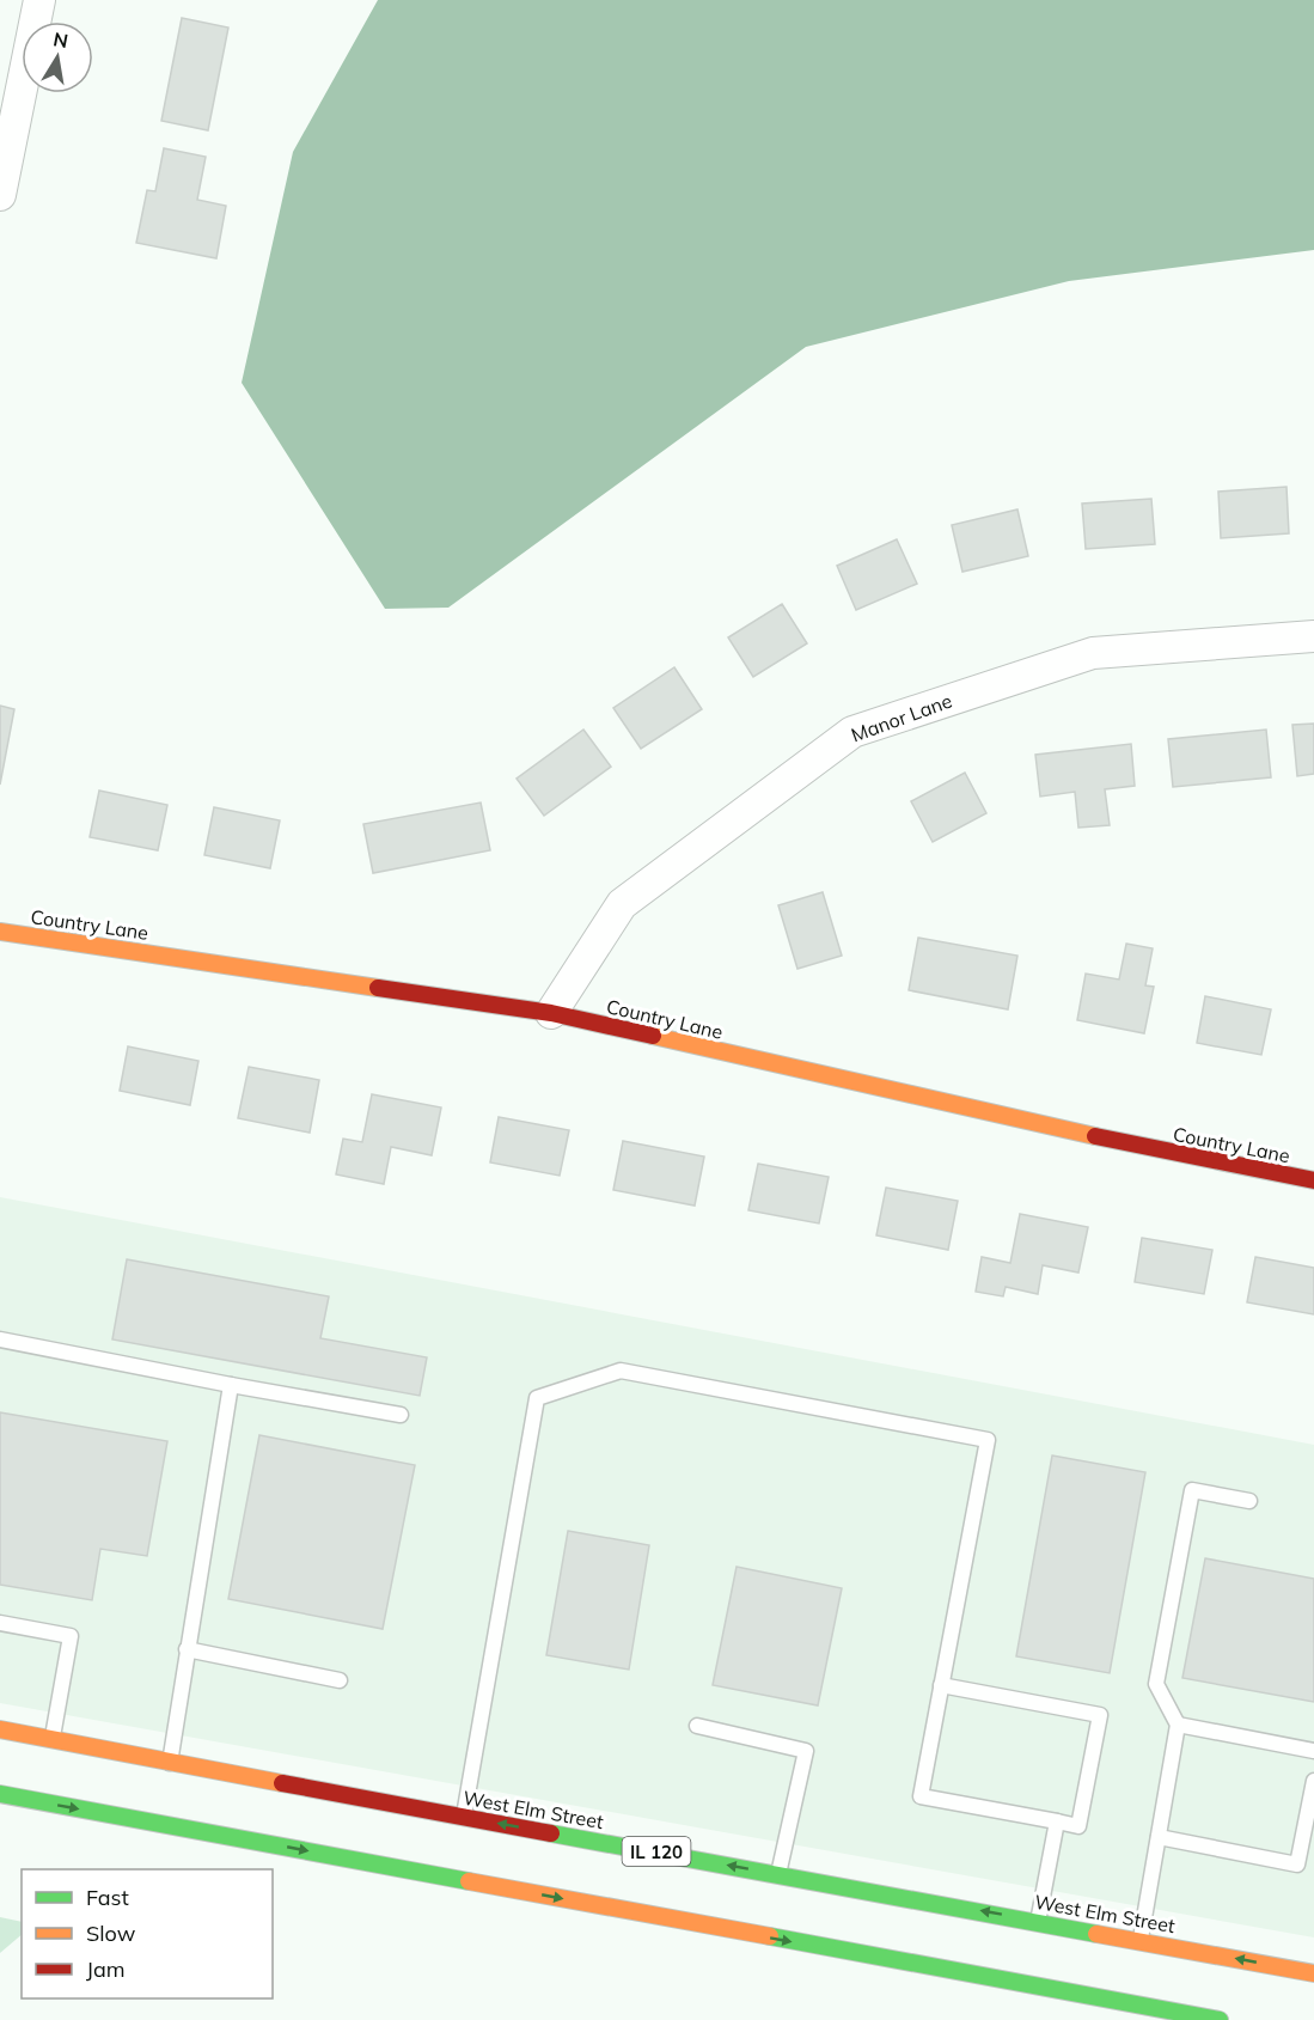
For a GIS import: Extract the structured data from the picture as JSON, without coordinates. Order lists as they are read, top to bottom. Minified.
{"streets":{"main road":["Country Lane","West Elm Street","IL 120"],"street":["Manor Lane"]},"crossings":[["Manor Lane","Country Lane"]],"legend":["Fast","Slow","Jam"],"north":"top"}
